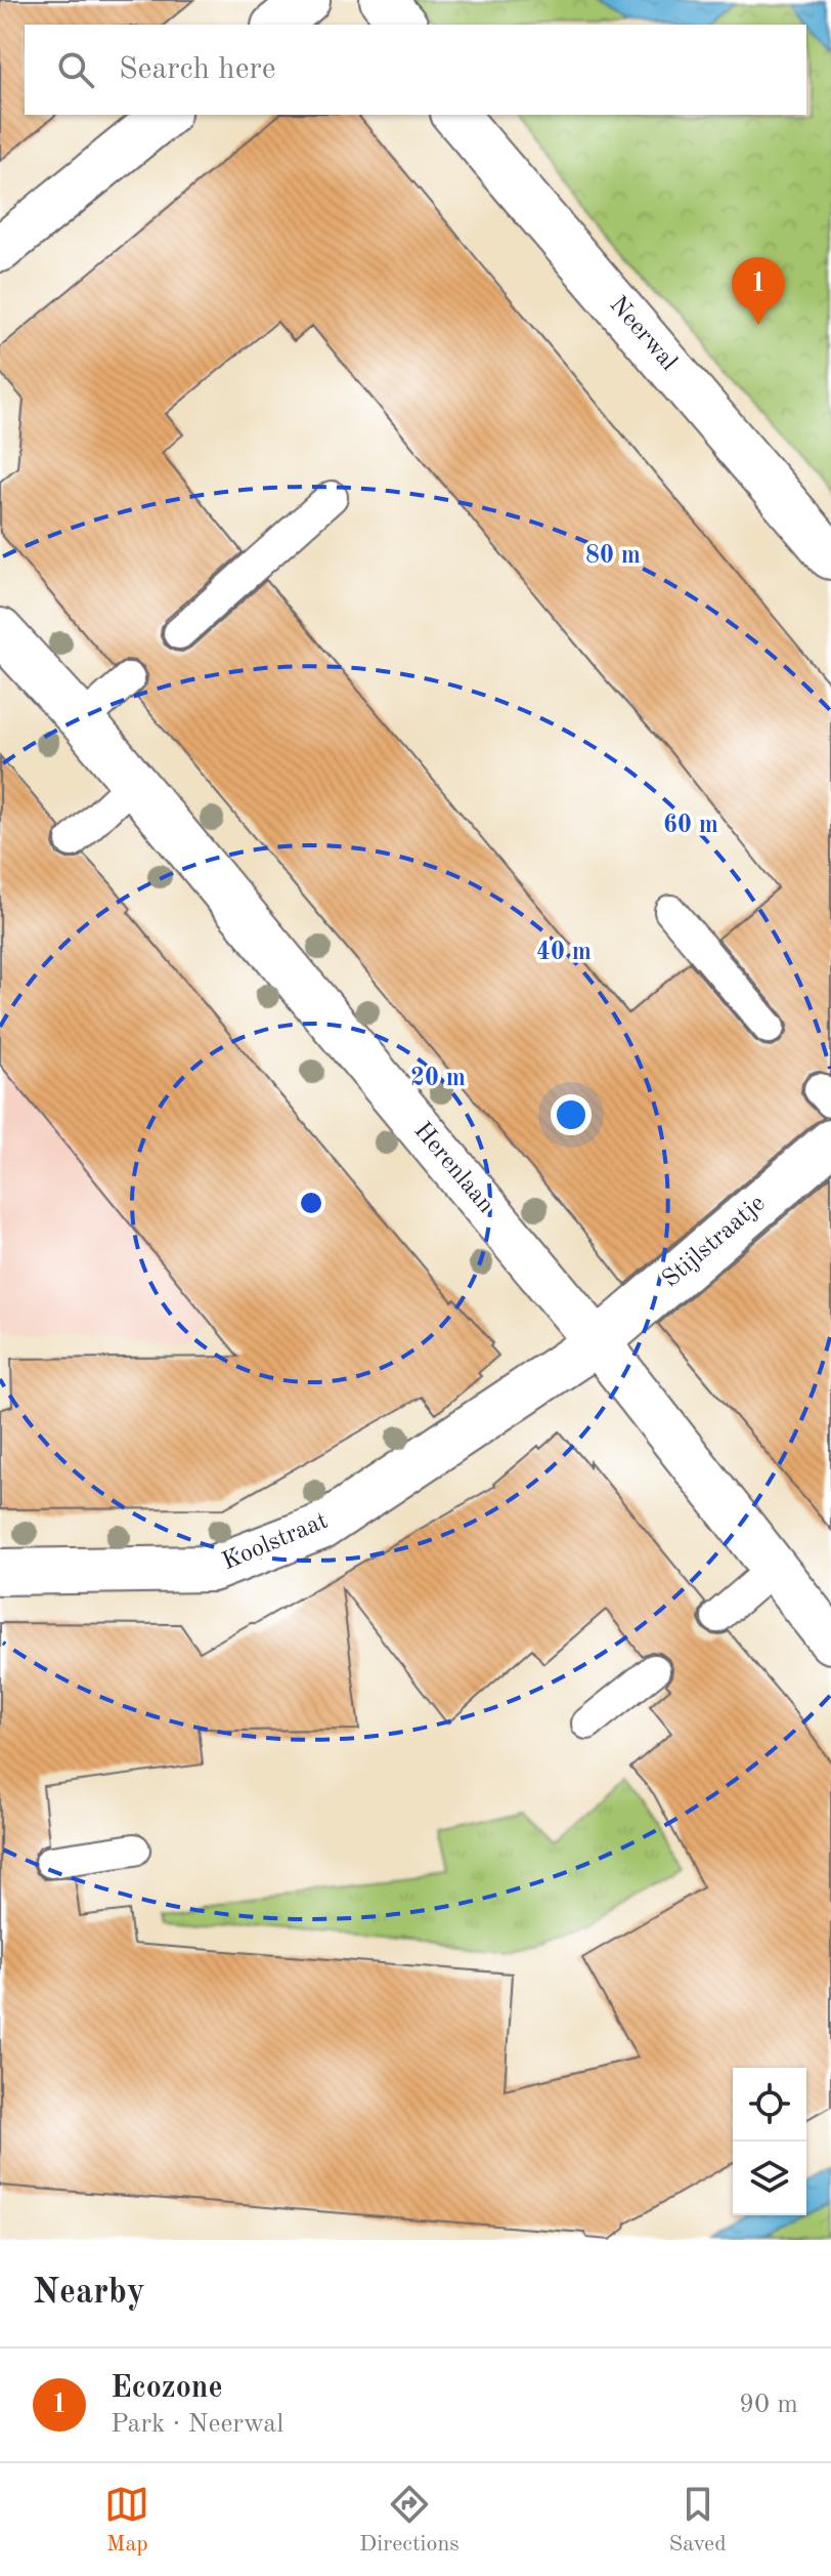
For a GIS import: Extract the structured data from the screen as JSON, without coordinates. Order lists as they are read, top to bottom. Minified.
{"streets":{"street":["Neerwal","Herenlaan","Stijlstraatje","Koolstraat"]},"crossings":[["Herenlaan","Stijlstraatje"],["Herenlaan","Koolstraat"],["Stijlstraatje","Koolstraat"]],"page":{"search":"Search here","pins":"1","heading":"Nearby","list":[{"mark":"1","name":"Ecozone","note":"Park · Neerwal","value":"90 m"}],"nav":["Map","Directions","Saved"]},"rings":["80 m","60 m","40 m","20 m"]}
